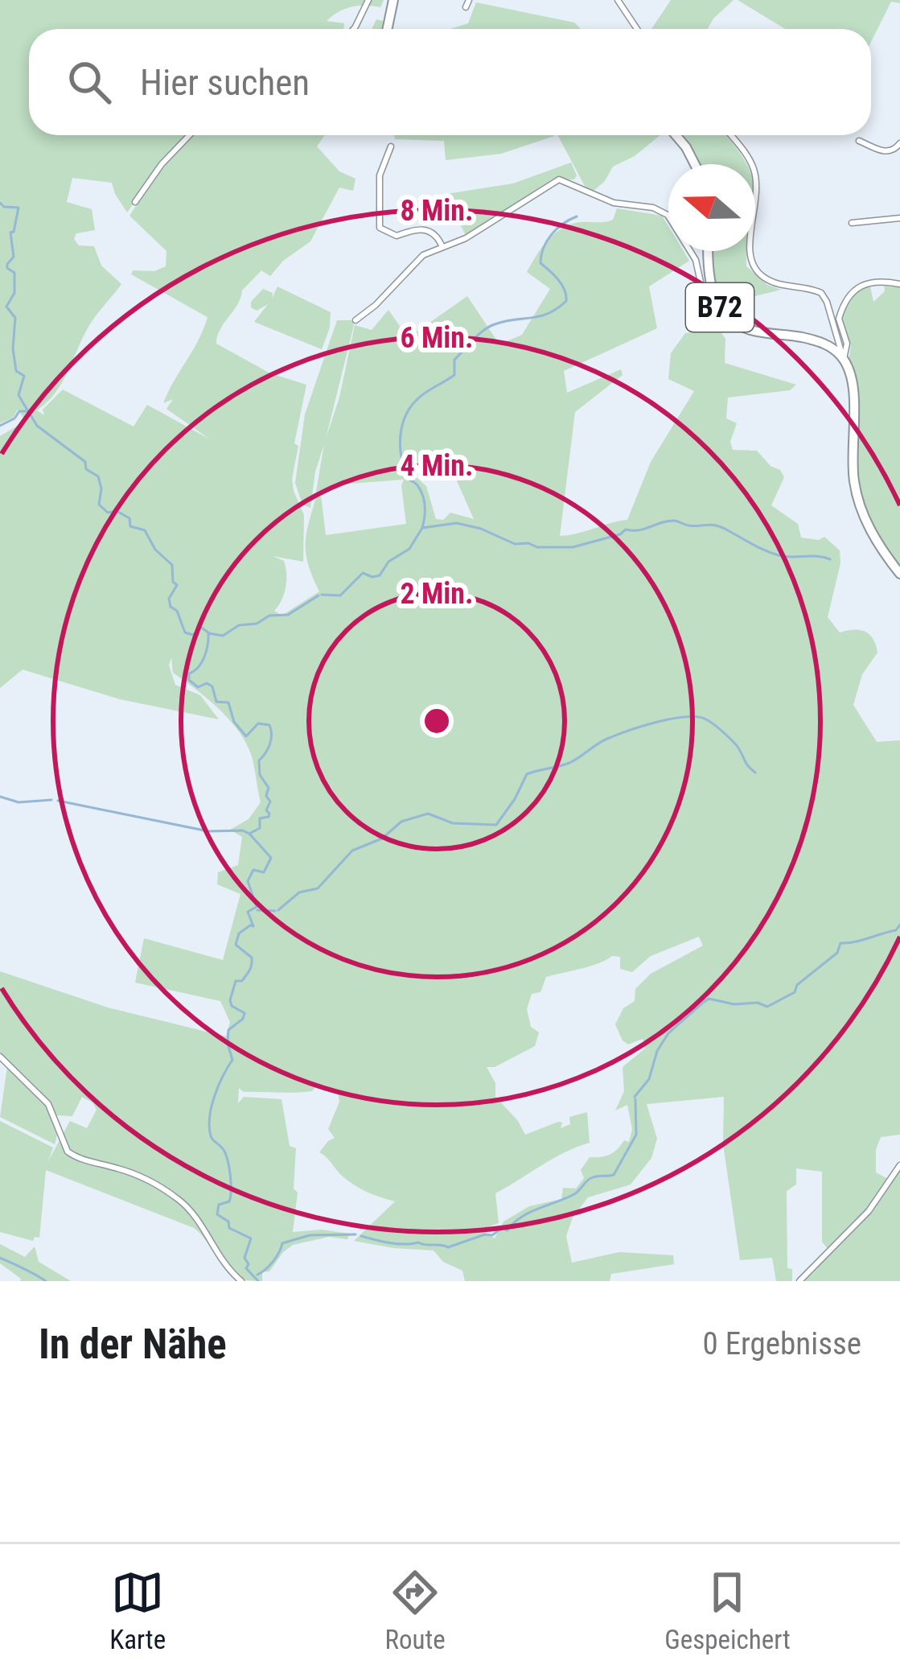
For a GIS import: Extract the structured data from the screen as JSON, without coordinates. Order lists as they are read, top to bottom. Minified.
{"streets":{"main road":["B72"]},"north":"left","page":{"search":"Hier suchen","heading":["In der Nähe","0 Ergebnisse"],"nav":["Karte","Route","Gespeichert"]},"rings":["8 Min.","6 Min.","4 Min.","2 Min."]}
